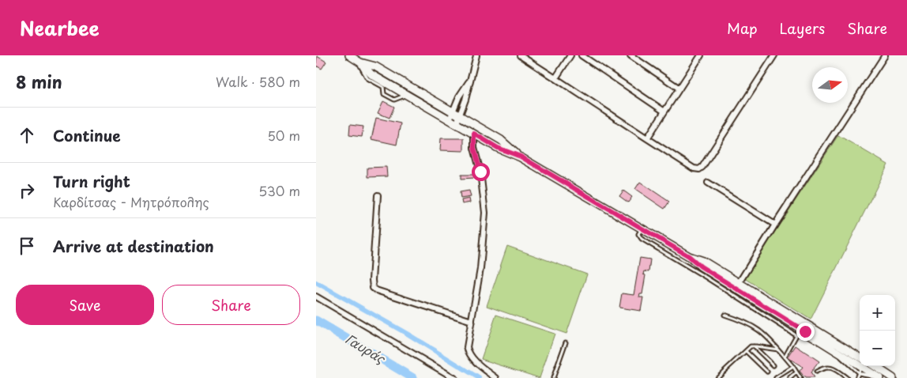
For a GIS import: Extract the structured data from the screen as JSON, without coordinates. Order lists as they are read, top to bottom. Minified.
{"water":["Γαυράς"],"north":"right","page":{"header":"Nearbee","nav":["Map","Layers","Share"],"heading":["8 min","Walk · 580 m"],"list":[["Continue","50 m"],["Turn right","Καρδίτσας - Μητρόπολης","530 m"],"Arrive at destination"],"buttons":["Save","Share"],"map_buttons":["+","−"]}}
